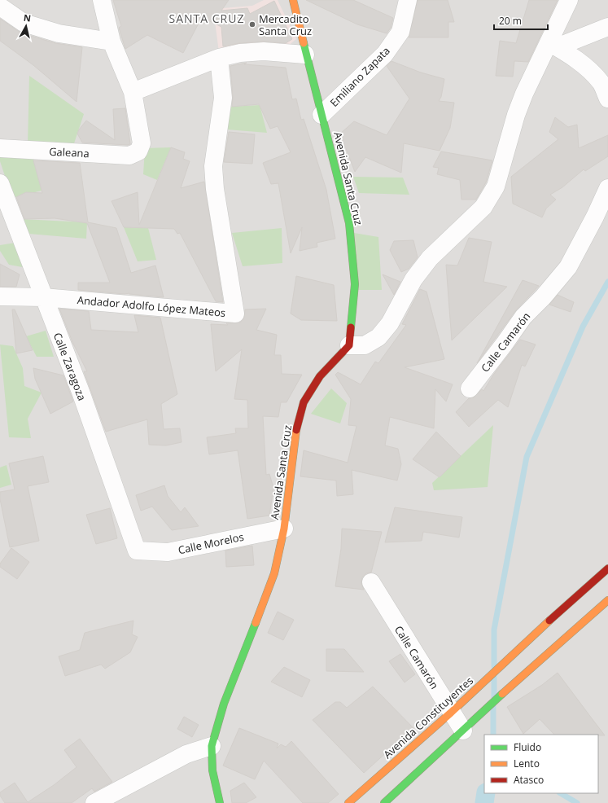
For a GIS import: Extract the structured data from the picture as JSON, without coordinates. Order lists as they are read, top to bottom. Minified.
{"streets":{"street":["Emiliano Zapata","Galeana","Avenida Santa Cruz","Andador Adolfo López Mateos","Calle Camarón","Calle Zaragoza","Calle Morelos","Avenida Constituyentes"]},"crossings":[["Emiliano Zapata","Avenida Santa Cruz"],["Avenida Santa Cruz","Calle Morelos"],["Andador Adolfo López Mateos","Calle Zaragoza"],["Calle Camarón","Avenida Constituyentes"],["Calle Zaragoza","Calle Morelos"]],"districts":["SANTA CRUZ"],"places":["Mercadito Santa Cruz"],"legend":["Fluido","Lento","Atasco"],"scale_bar":"20 m","north":"top"}
